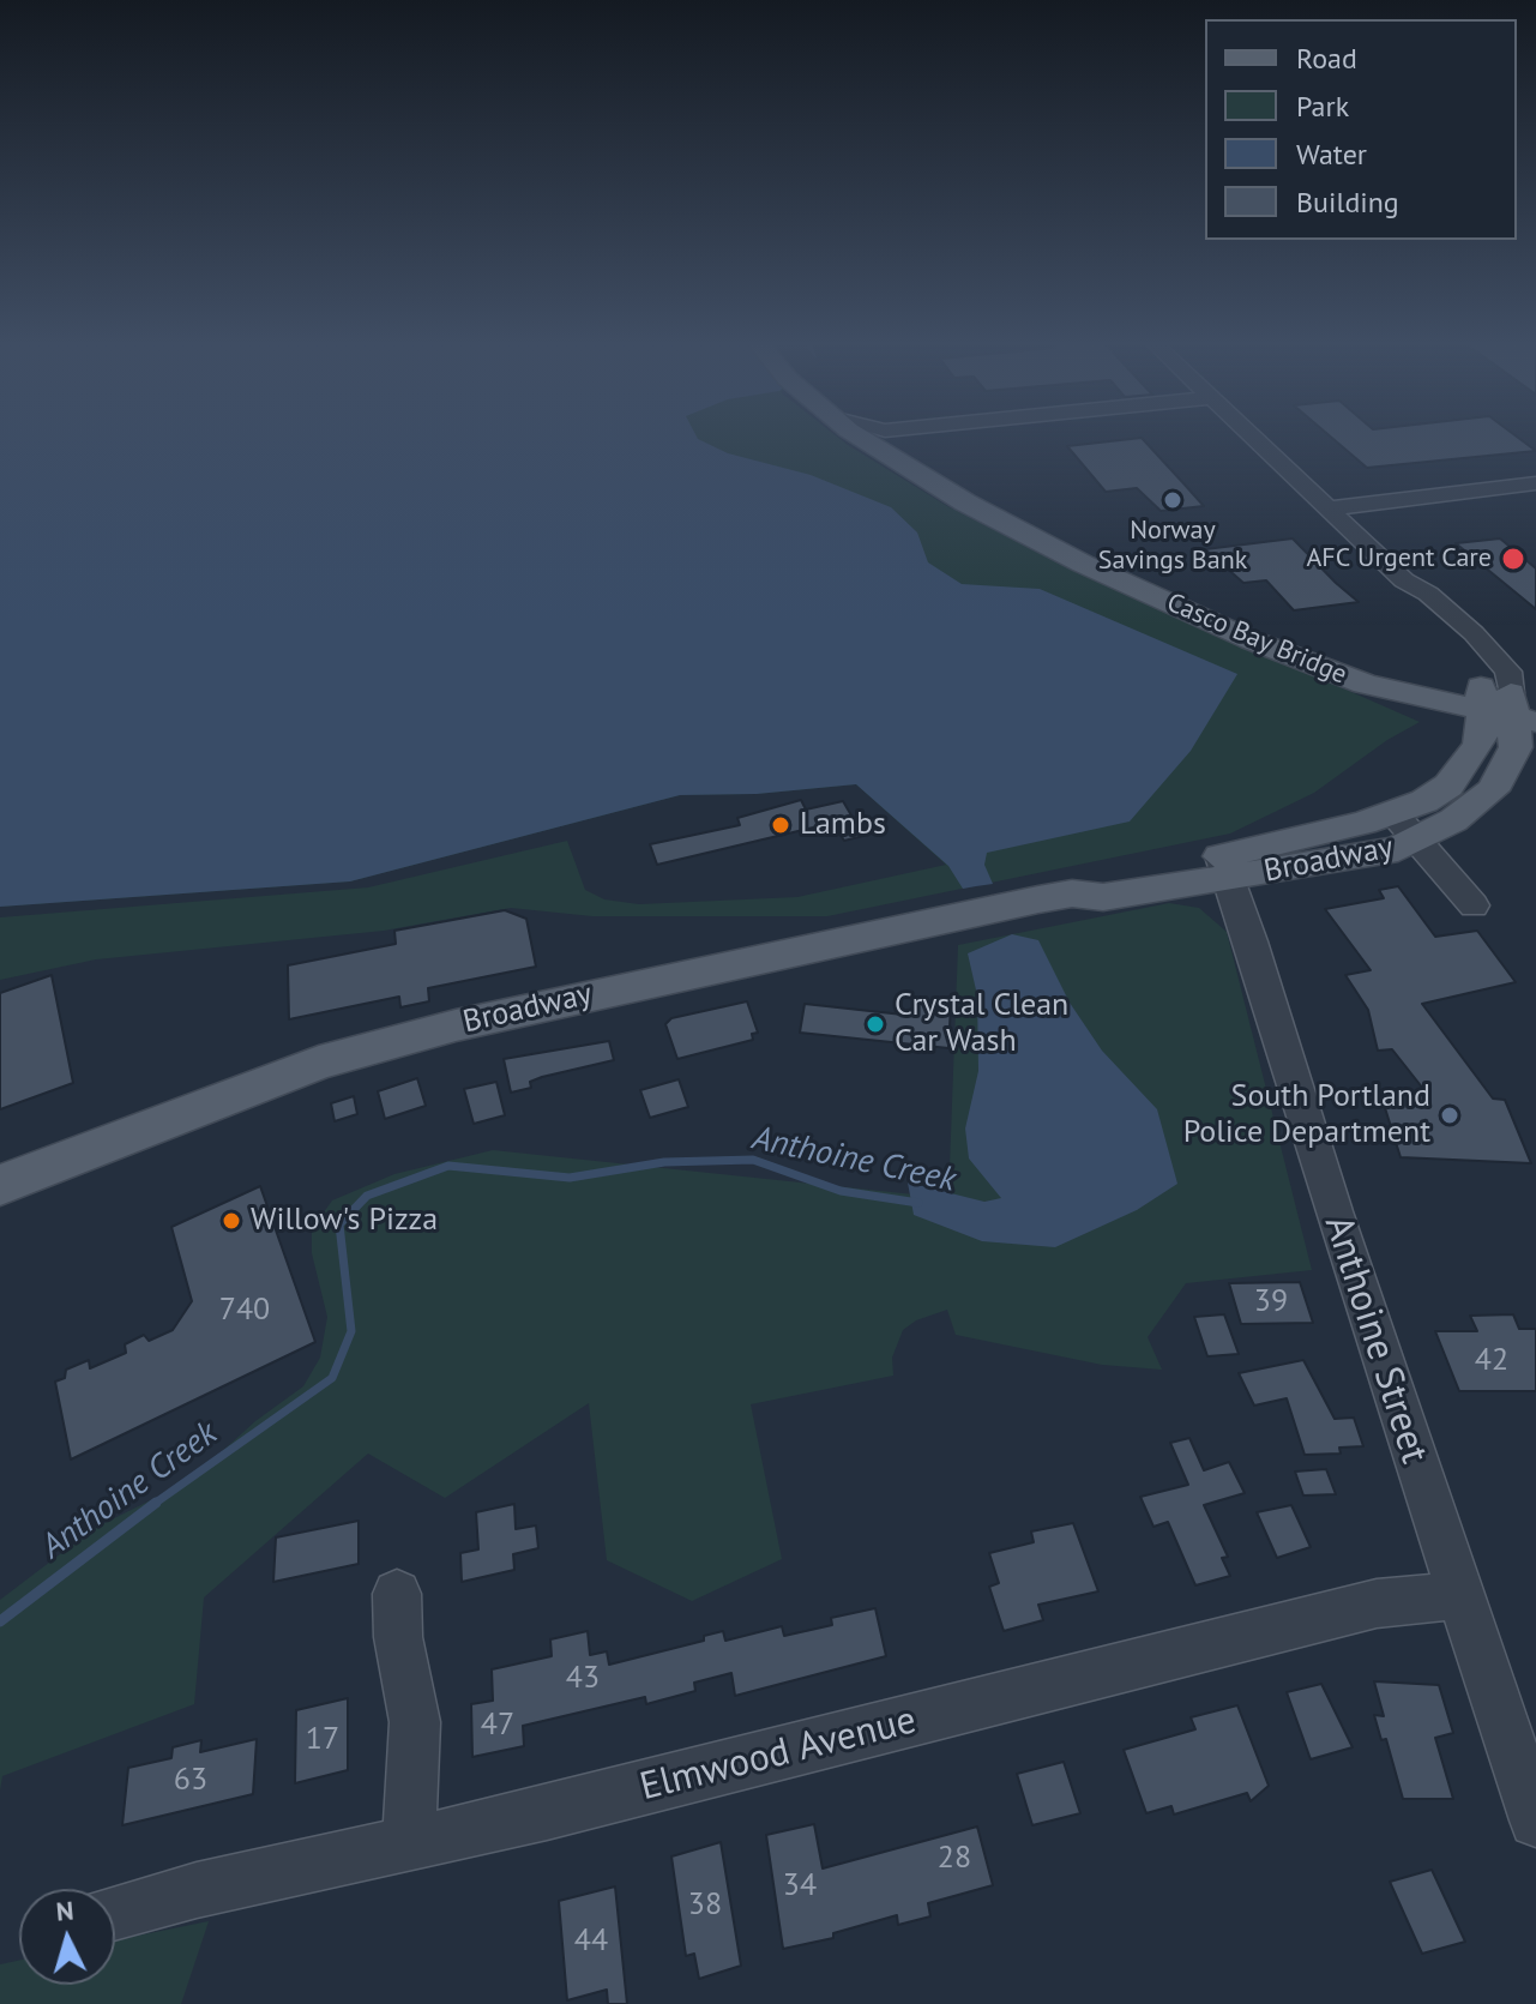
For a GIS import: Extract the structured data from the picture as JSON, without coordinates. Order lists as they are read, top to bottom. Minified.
{"streets":{"main road":["Casco Bay Bridge","Broadway"],"street":["Anthoine Street","Elmwood Avenue"]},"crossings":[["Casco Bay Bridge","Broadway"],["Broadway","Anthoine Street"],["Anthoine Street","Elmwood Avenue"]],"water":["Anthoine Creek"],"places":["Norway Savings Bank","AFC Urgent Care","Lambs","Crystal Clean Car Wash","South Portland Police Department","Willow's Pizza"],"house_numbers":["39","740","42","43","47","17","63","28","34","38","44"],"legend":["Road","Park","Water","Building"],"north":"top"}
